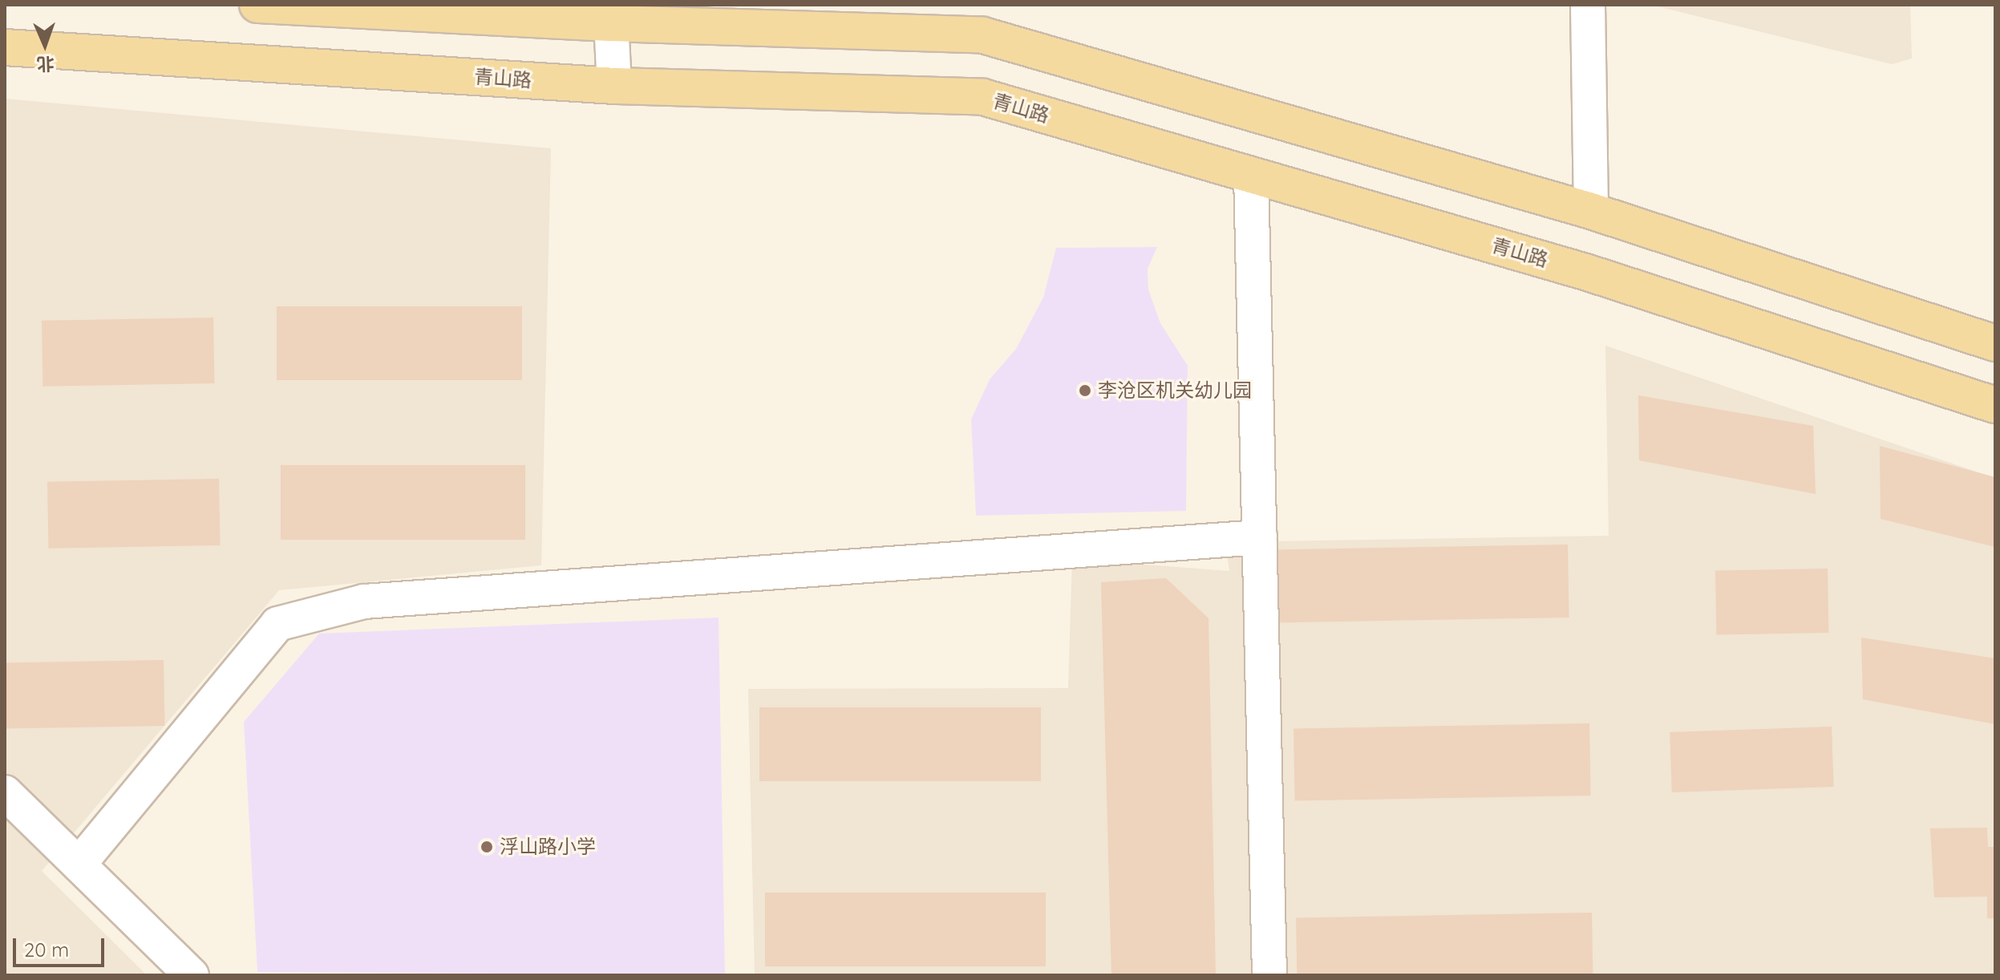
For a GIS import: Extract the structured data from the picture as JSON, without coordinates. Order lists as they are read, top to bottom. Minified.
{"streets":{"main road":["青山路"]},"places":["李沧区机关幼儿园","浮山路小学"],"scale_bar":"20 m","north":"bottom"}
